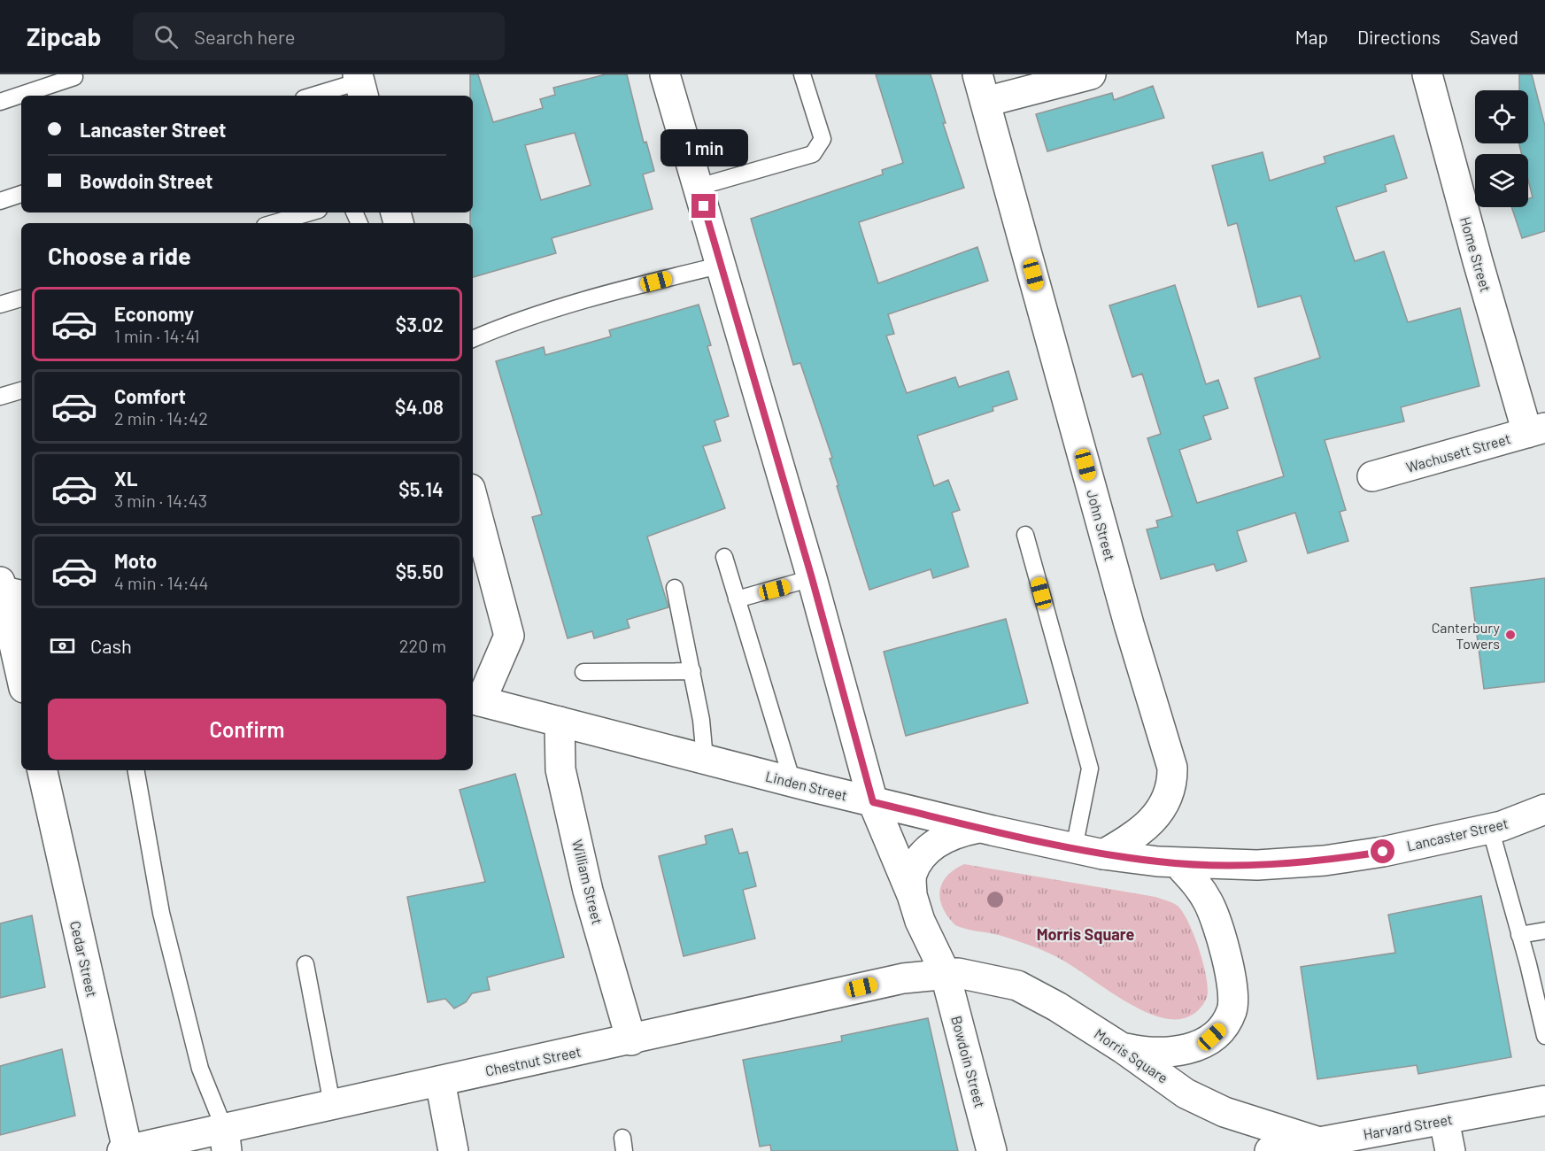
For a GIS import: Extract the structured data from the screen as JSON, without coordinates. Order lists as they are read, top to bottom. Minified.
{"streets":{"street":["Home Street","Wachusett Street","John Street","Linden Street","Lancaster Street","William Street","Cedar Street","Morris Square","Chestnut Street","Bowdoin Street","Harvard Street"]},"crossings":[["Home Street","Wachusett Street"],["John Street","Linden Street"],["Linden Street","Lancaster Street"],["Linden Street","William Street"],["William Street","Chestnut Street"],["Cedar Street","Chestnut Street"],["Morris Square","Chestnut Street"],["Morris Square","Bowdoin Street"],["Morris Square","Harvard Street"],["Chestnut Street","Bowdoin Street"]],"districts":["Morris Square"],"places":["Canterbury Towers"],"page":{"header":"Zipcab","search":"Search here","nav":["Map","Directions","Saved"],"banner":["Lancaster Street","Bowdoin Street"],"bubble":"1 min","heading":"Choose a ride","list":[{"name":"Economy","note":"1 min · 14:41","value":"$3.02"},{"name":"Comfort","note":"2 min · 14:42","value":"$4.08"},{"name":"XL","note":"3 min · 14:43","value":"$5.14"},{"name":"Moto","note":"4 min · 14:44","value":"$5.50"}],"pay":["Cash","220 m"],"buttons":"Confirm"}}
